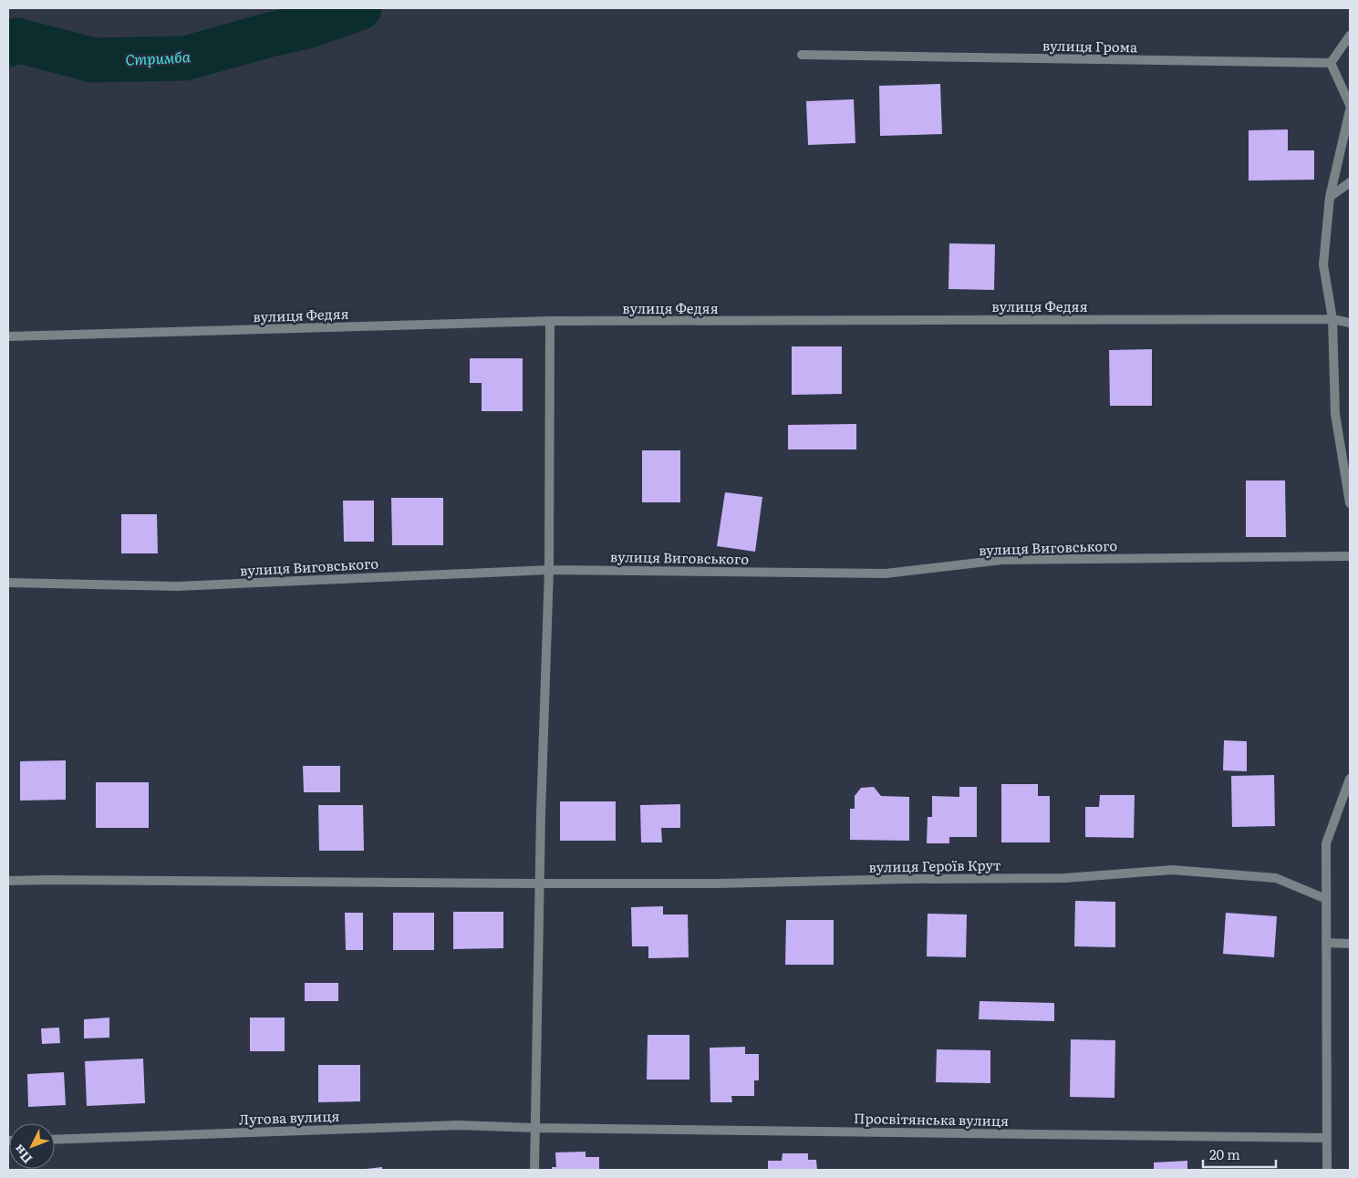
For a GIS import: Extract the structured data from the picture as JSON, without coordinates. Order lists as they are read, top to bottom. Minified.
{"streets":{"street":["вулиця Грома","вулиця Федяя","вулиця Виговського","вулиця Героїв Крут","Лугова вулиця","Просвітянська вулиця"]},"crossings":[["Лугова вулиця","Просвітянська вулиця"]],"water":["Стримба"],"scale_bar":"20 m","north":"bottom left"}
